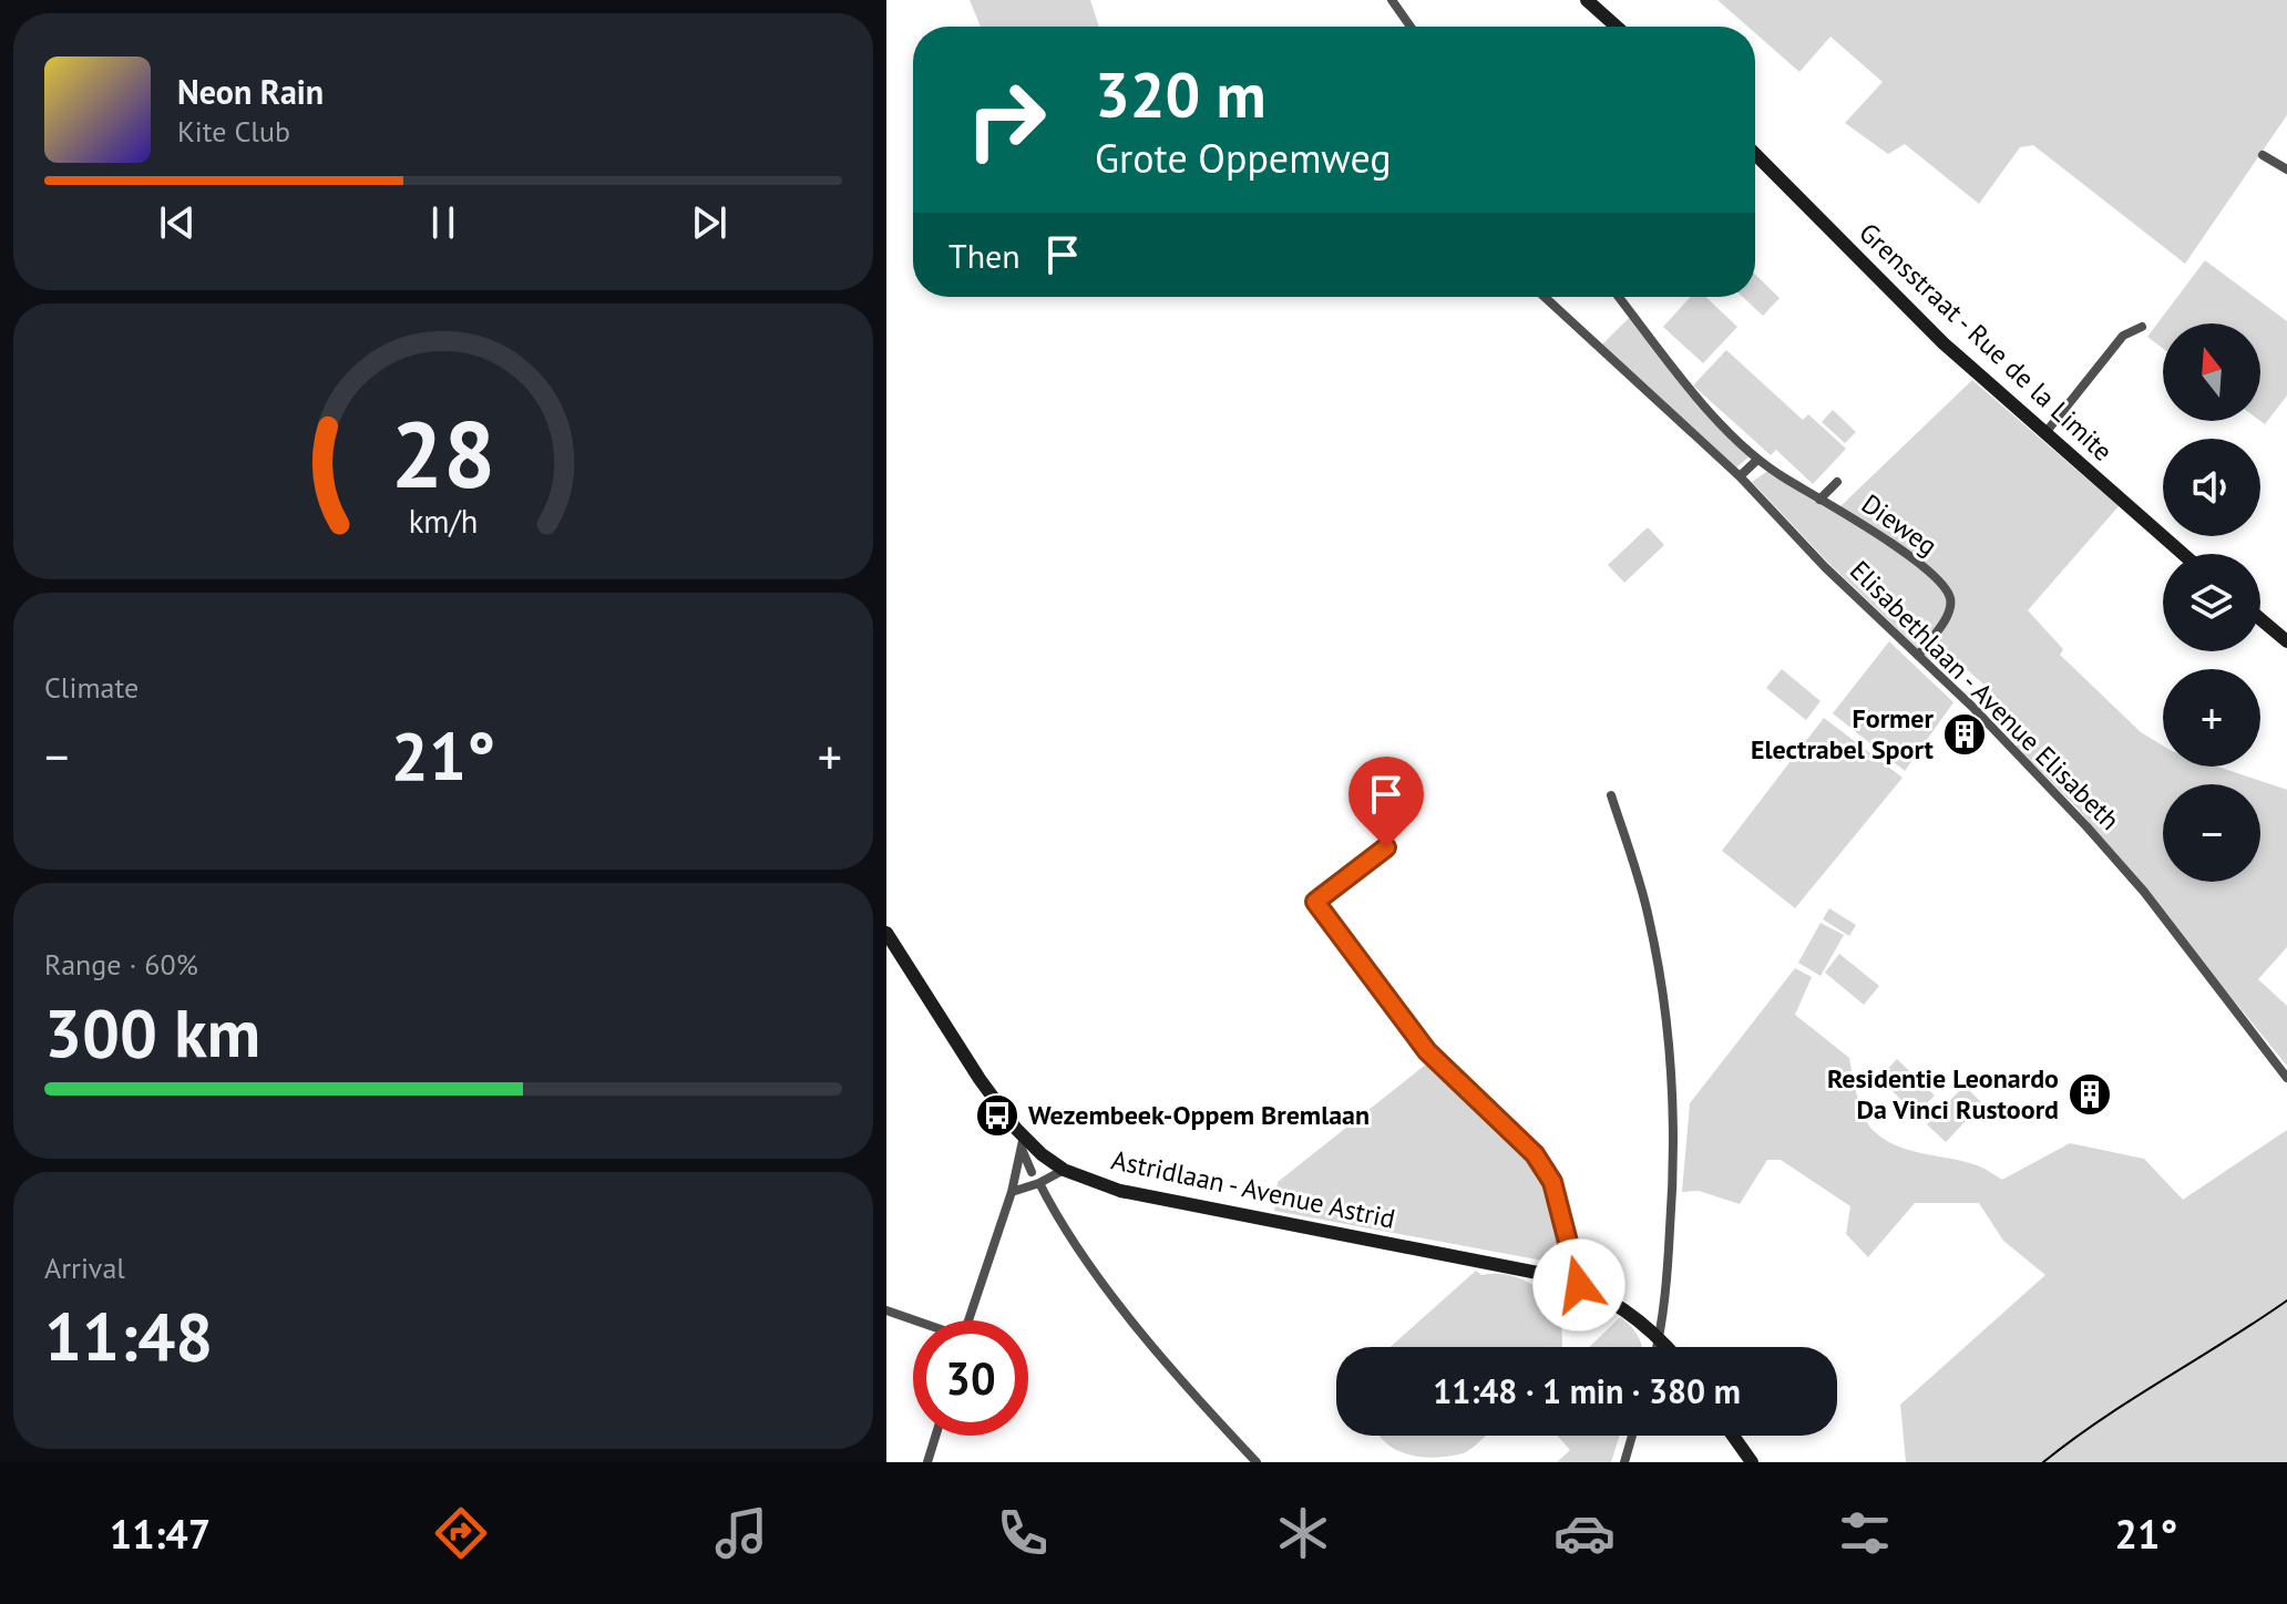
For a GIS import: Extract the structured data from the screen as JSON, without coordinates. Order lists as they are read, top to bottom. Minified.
{"streets":{"street":["Grensstraat - Rue de la Limite","Dieweg","Elisabethlaan - Avenue Elisabeth","Astridlaan - Avenue Astrid"]},"crossings":[["Dieweg","Elisabethlaan - Avenue Elisabeth"]],"places":{"building":["Former Electrabel Sport","Residentie Leonardo Da Vinci Rustoord"],"bus stop":["Wezembeek-Oppem Bremlaan"]},"north":"top","page":{"turn":["320 m","Grote Oppemweg"],"song":["Neon Rain","Kite Club"],"then":"Then","map_buttons":["+","−"],"tile":["Climate",["Range · 60%","300 km"],["Arrival","11:48"]],"heat":["−","21°","+"],"limit":"30","trip":"11:48 · 1 min · 380 m","tabs":["11:47","21°"],"gauge":["28","km/h"]}}
